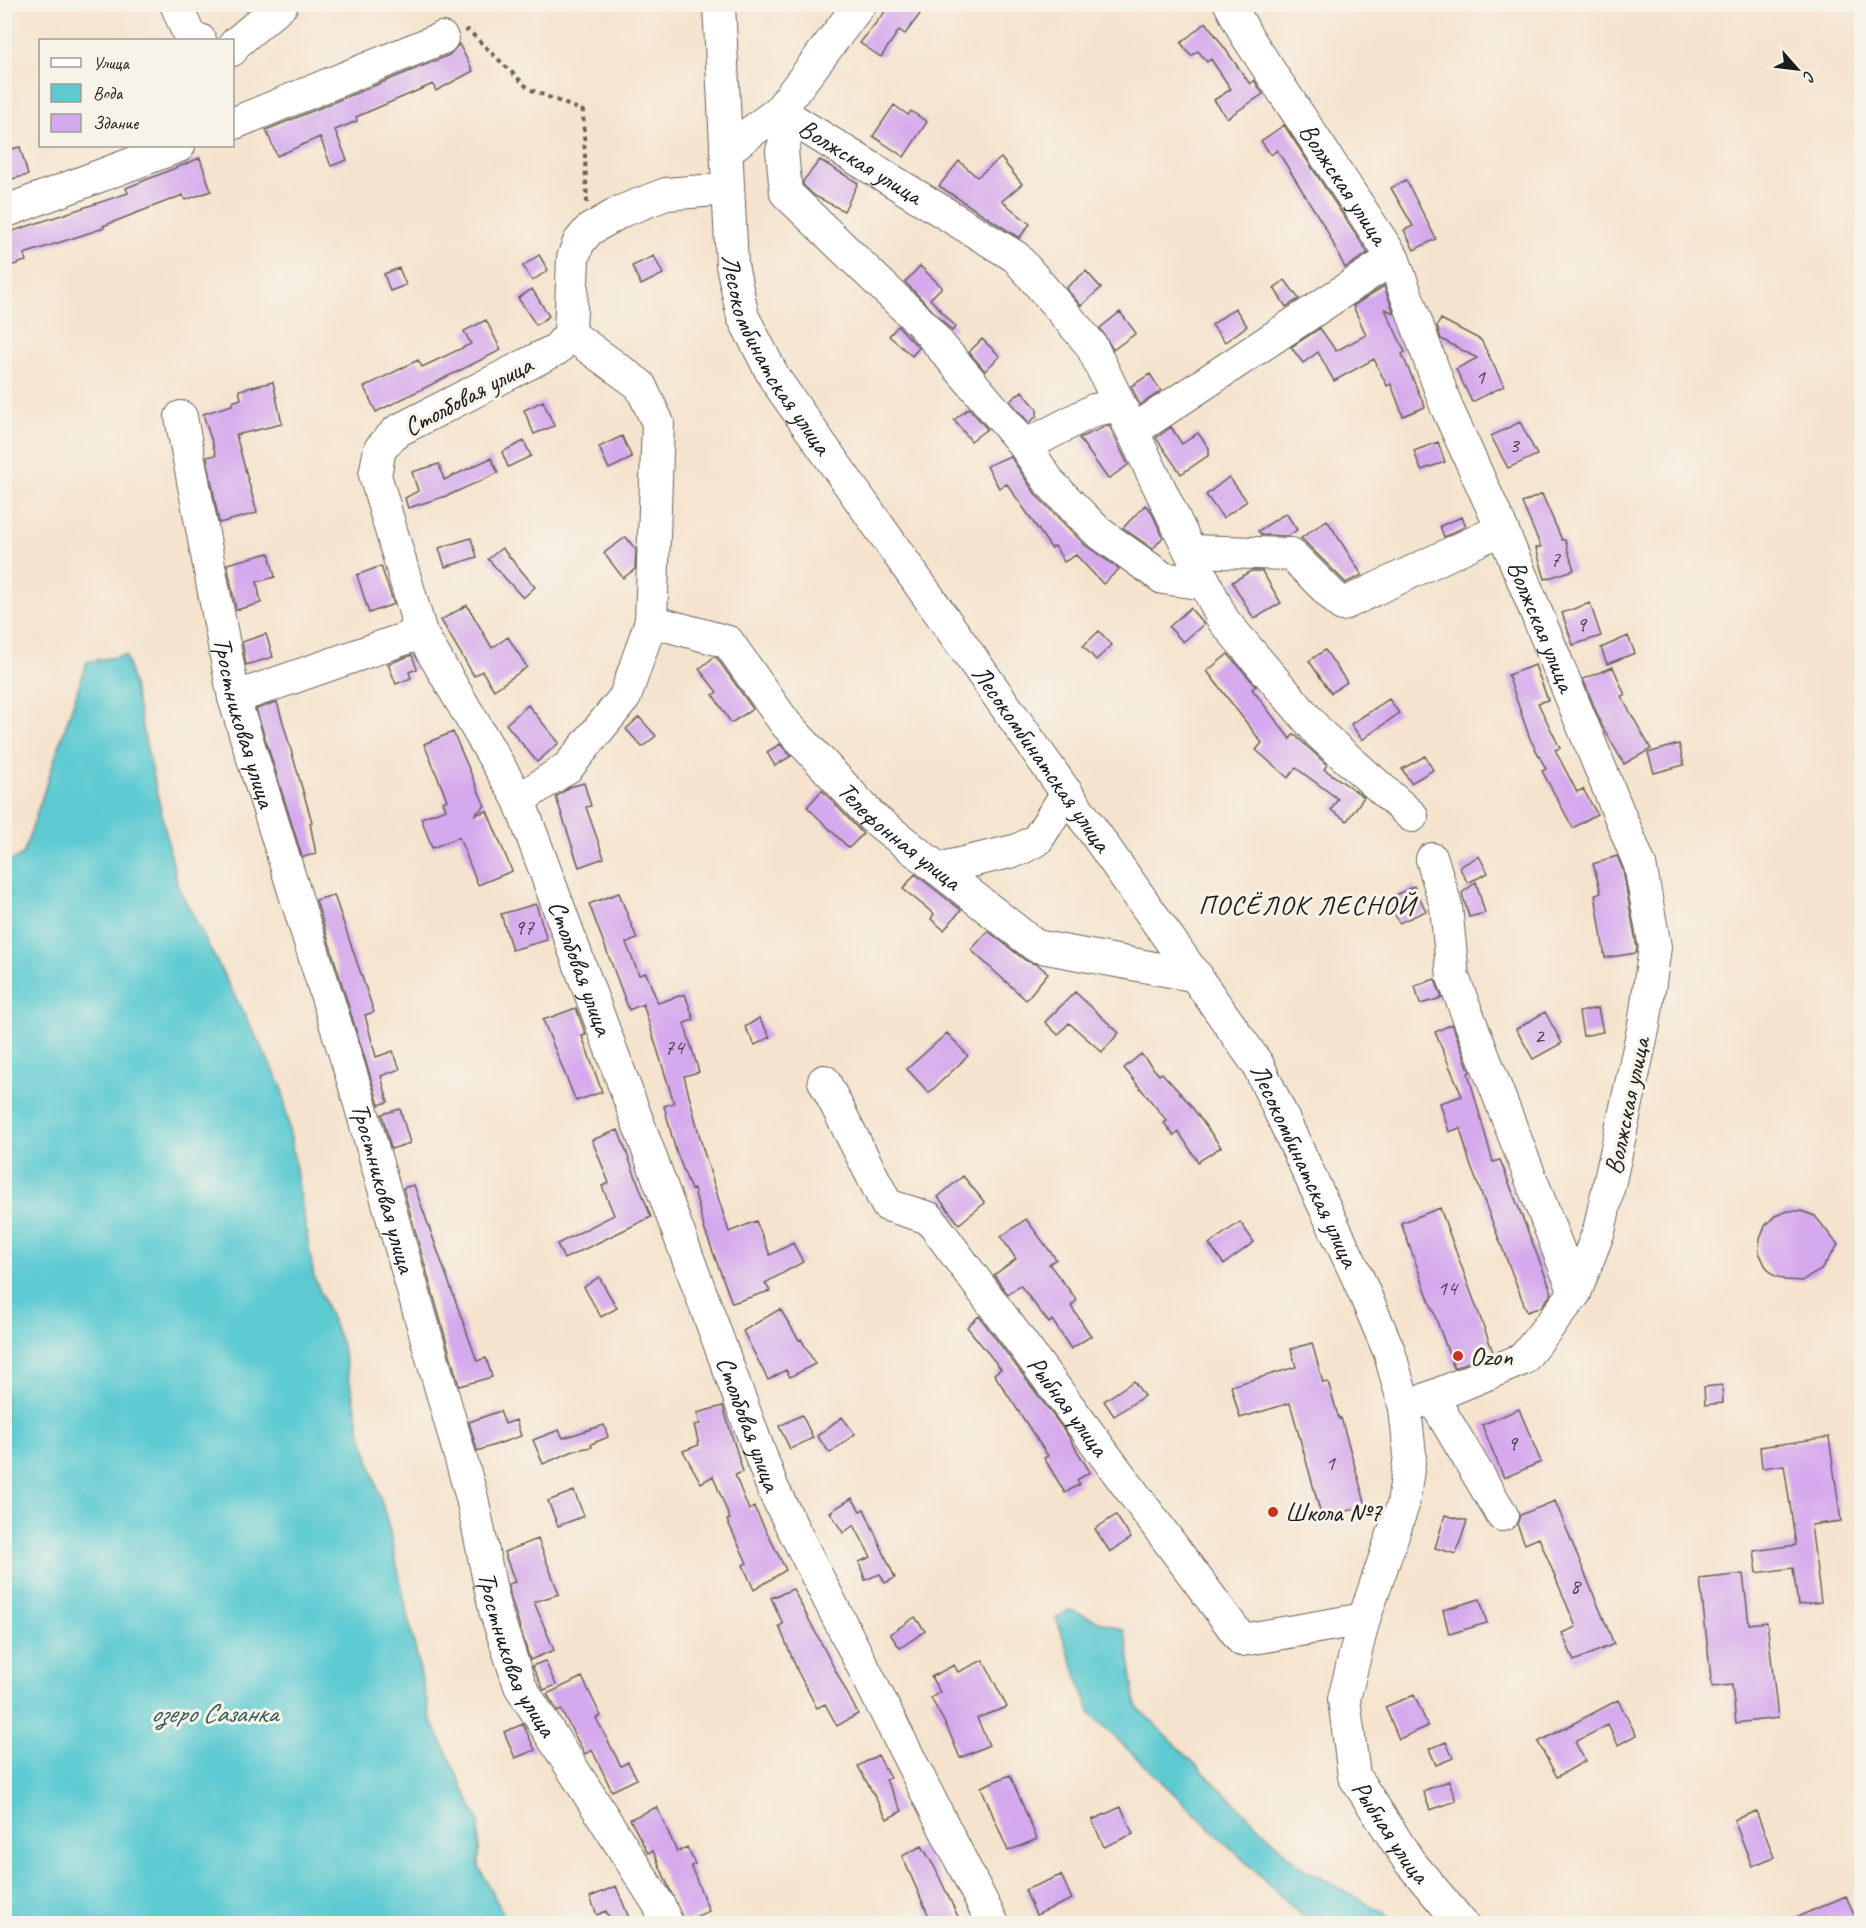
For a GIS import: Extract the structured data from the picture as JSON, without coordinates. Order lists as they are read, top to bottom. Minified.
{"streets":{"street":["Волжская улица","Лесокомбинатская улица","Столбовая улица","Тростниковая улица","Телефонная улица","Рыбная улица"]},"crossings":[["Волжская улица","Лесокомбинатская улица"],["Лесокомбинатская улица","Телефонная улица"],["Лесокомбинатская улица","Рыбная улица"]],"districts":["ПОСЁЛОК ЛЕСНОЙ"],"water":["озеро Сазанка"],"places":["Ozon","Школа №7"],"house_numbers":["1","3","7","9","97","2","74","14","9","1","8"],"legend":["Улица","Вода","Здание"],"north":"bottom right"}
